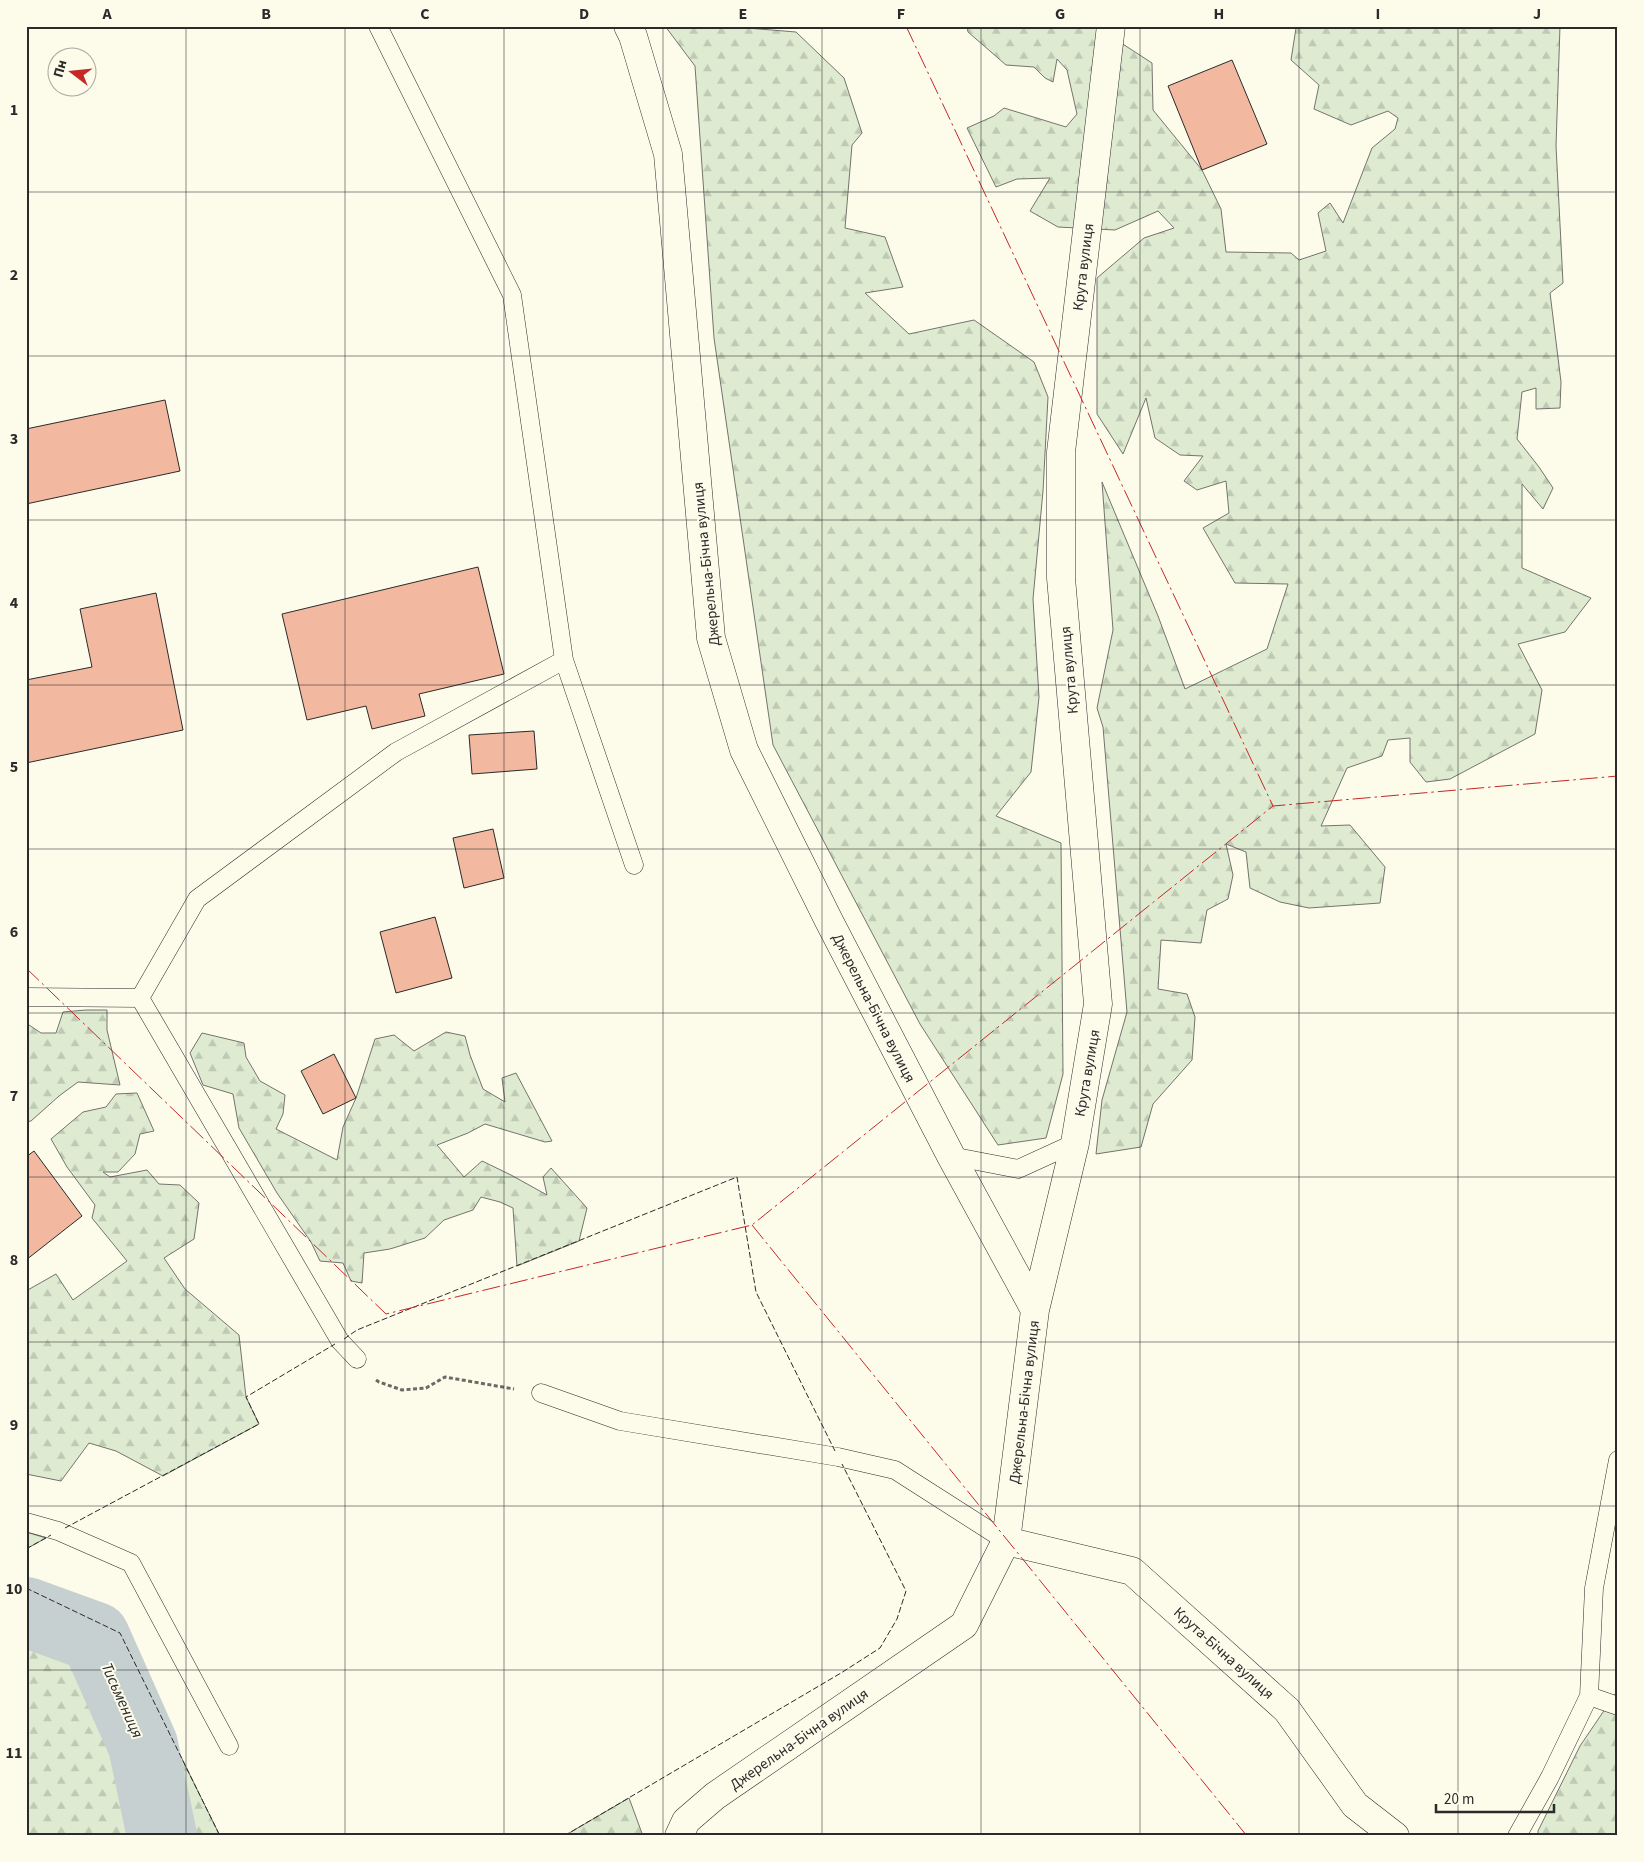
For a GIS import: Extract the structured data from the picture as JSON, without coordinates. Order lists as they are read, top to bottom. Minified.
{"streets":{"street":["Крута вулиця","Джерельна-Бічна вулиця","Крута-Бічна вулиця"]},"crossings":[["Крута вулиця","Джерельна-Бічна вулиця"],["Джерельна-Бічна вулиця","Крута-Бічна вулиця"]],"water":["Тисьмениця"],"scale_bar":"20 m","north":"left","grid":{"columns":["A","B","C","D","E","F","G","H","I","J"],"rows":["1","2","3","4","5","6","7","8","9","10","11"]}}
